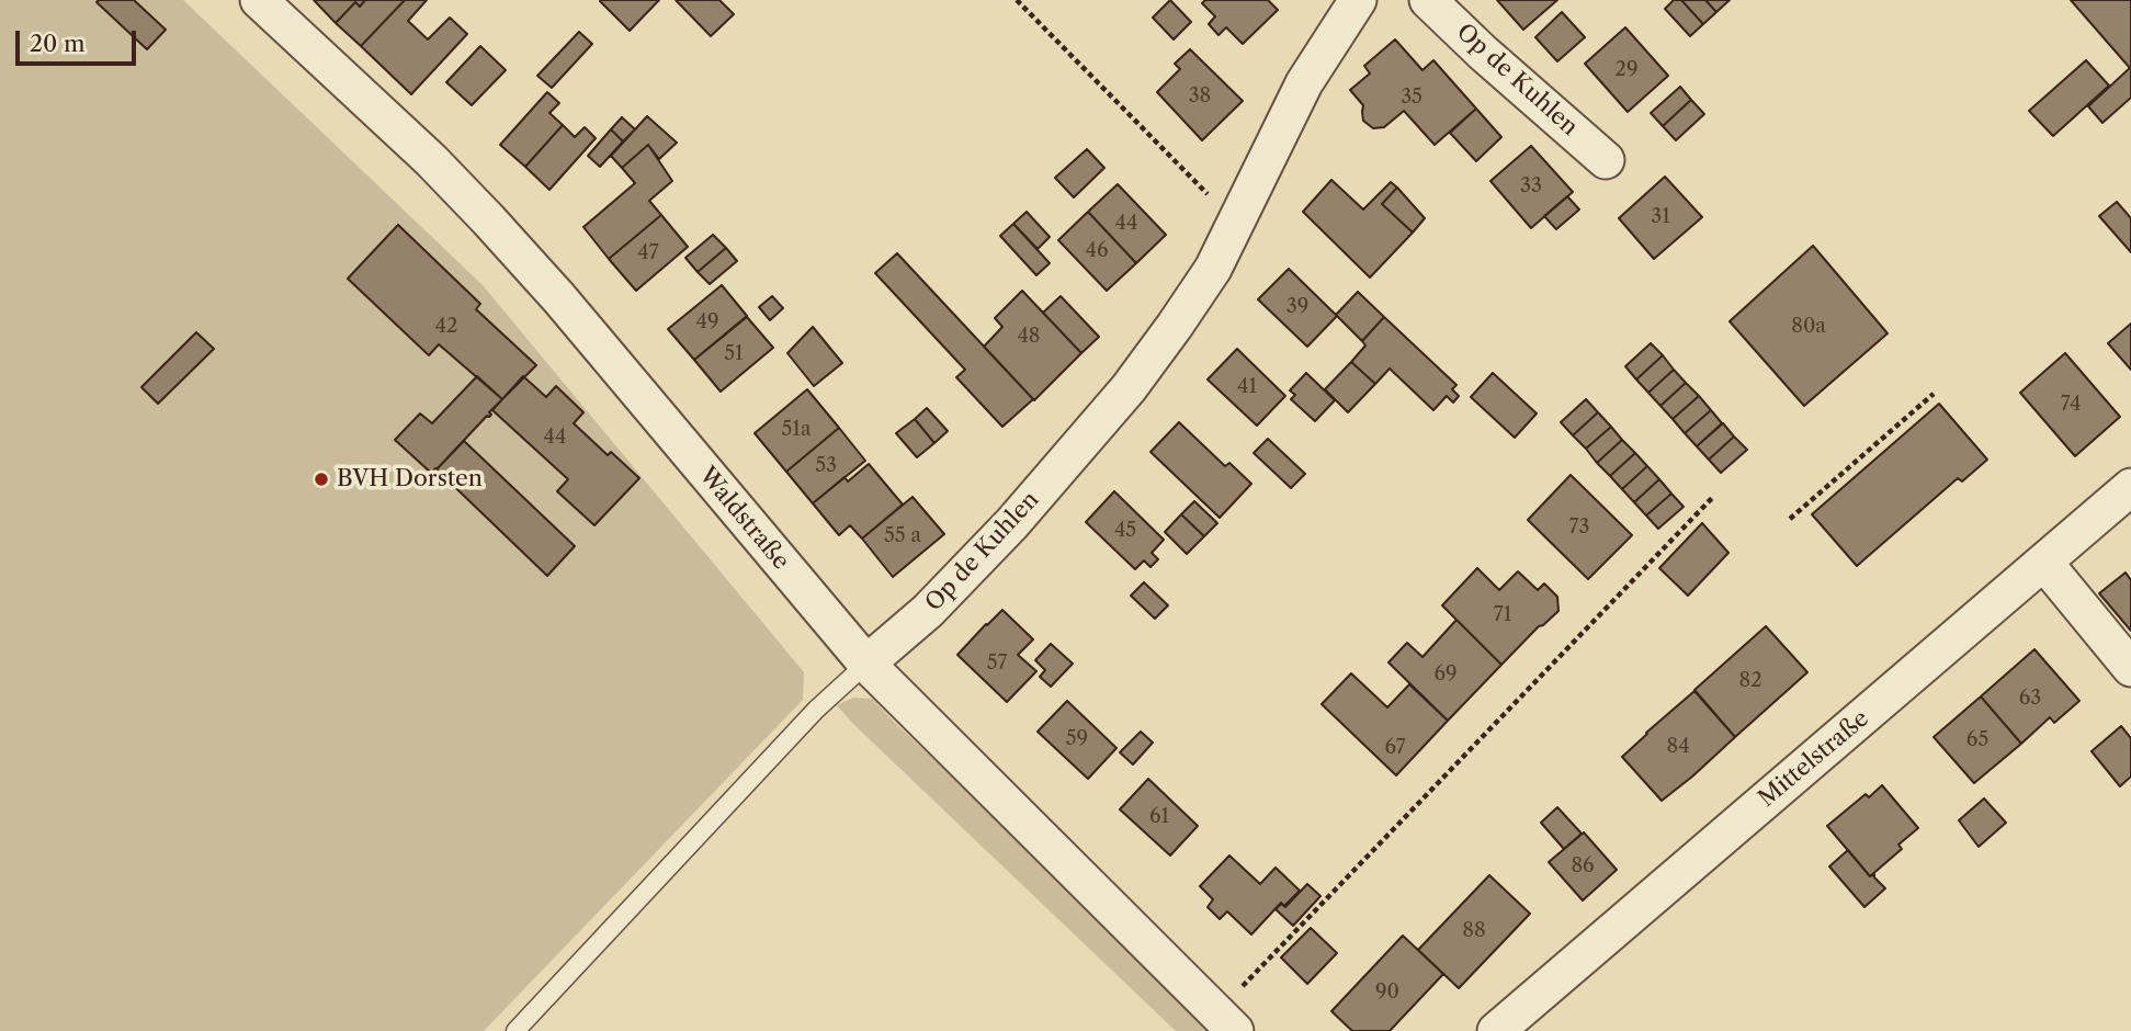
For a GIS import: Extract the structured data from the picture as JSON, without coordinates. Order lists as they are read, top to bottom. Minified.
{"streets":{"street":["Op de Kuhlen","Waldstraße","Mittelstraße"]},"crossings":[["Op de Kuhlen","Waldstraße"]],"places":["BVH Dorsten"],"house_numbers":["29","38","35","33","31","44","46","47","39","49","42","80a","48","51","41","74","51a","44","53","73","45","55 a","71","57","69","82","63","59","65","84","67","61","86","88","90"],"scale_bar":"20 m"}
